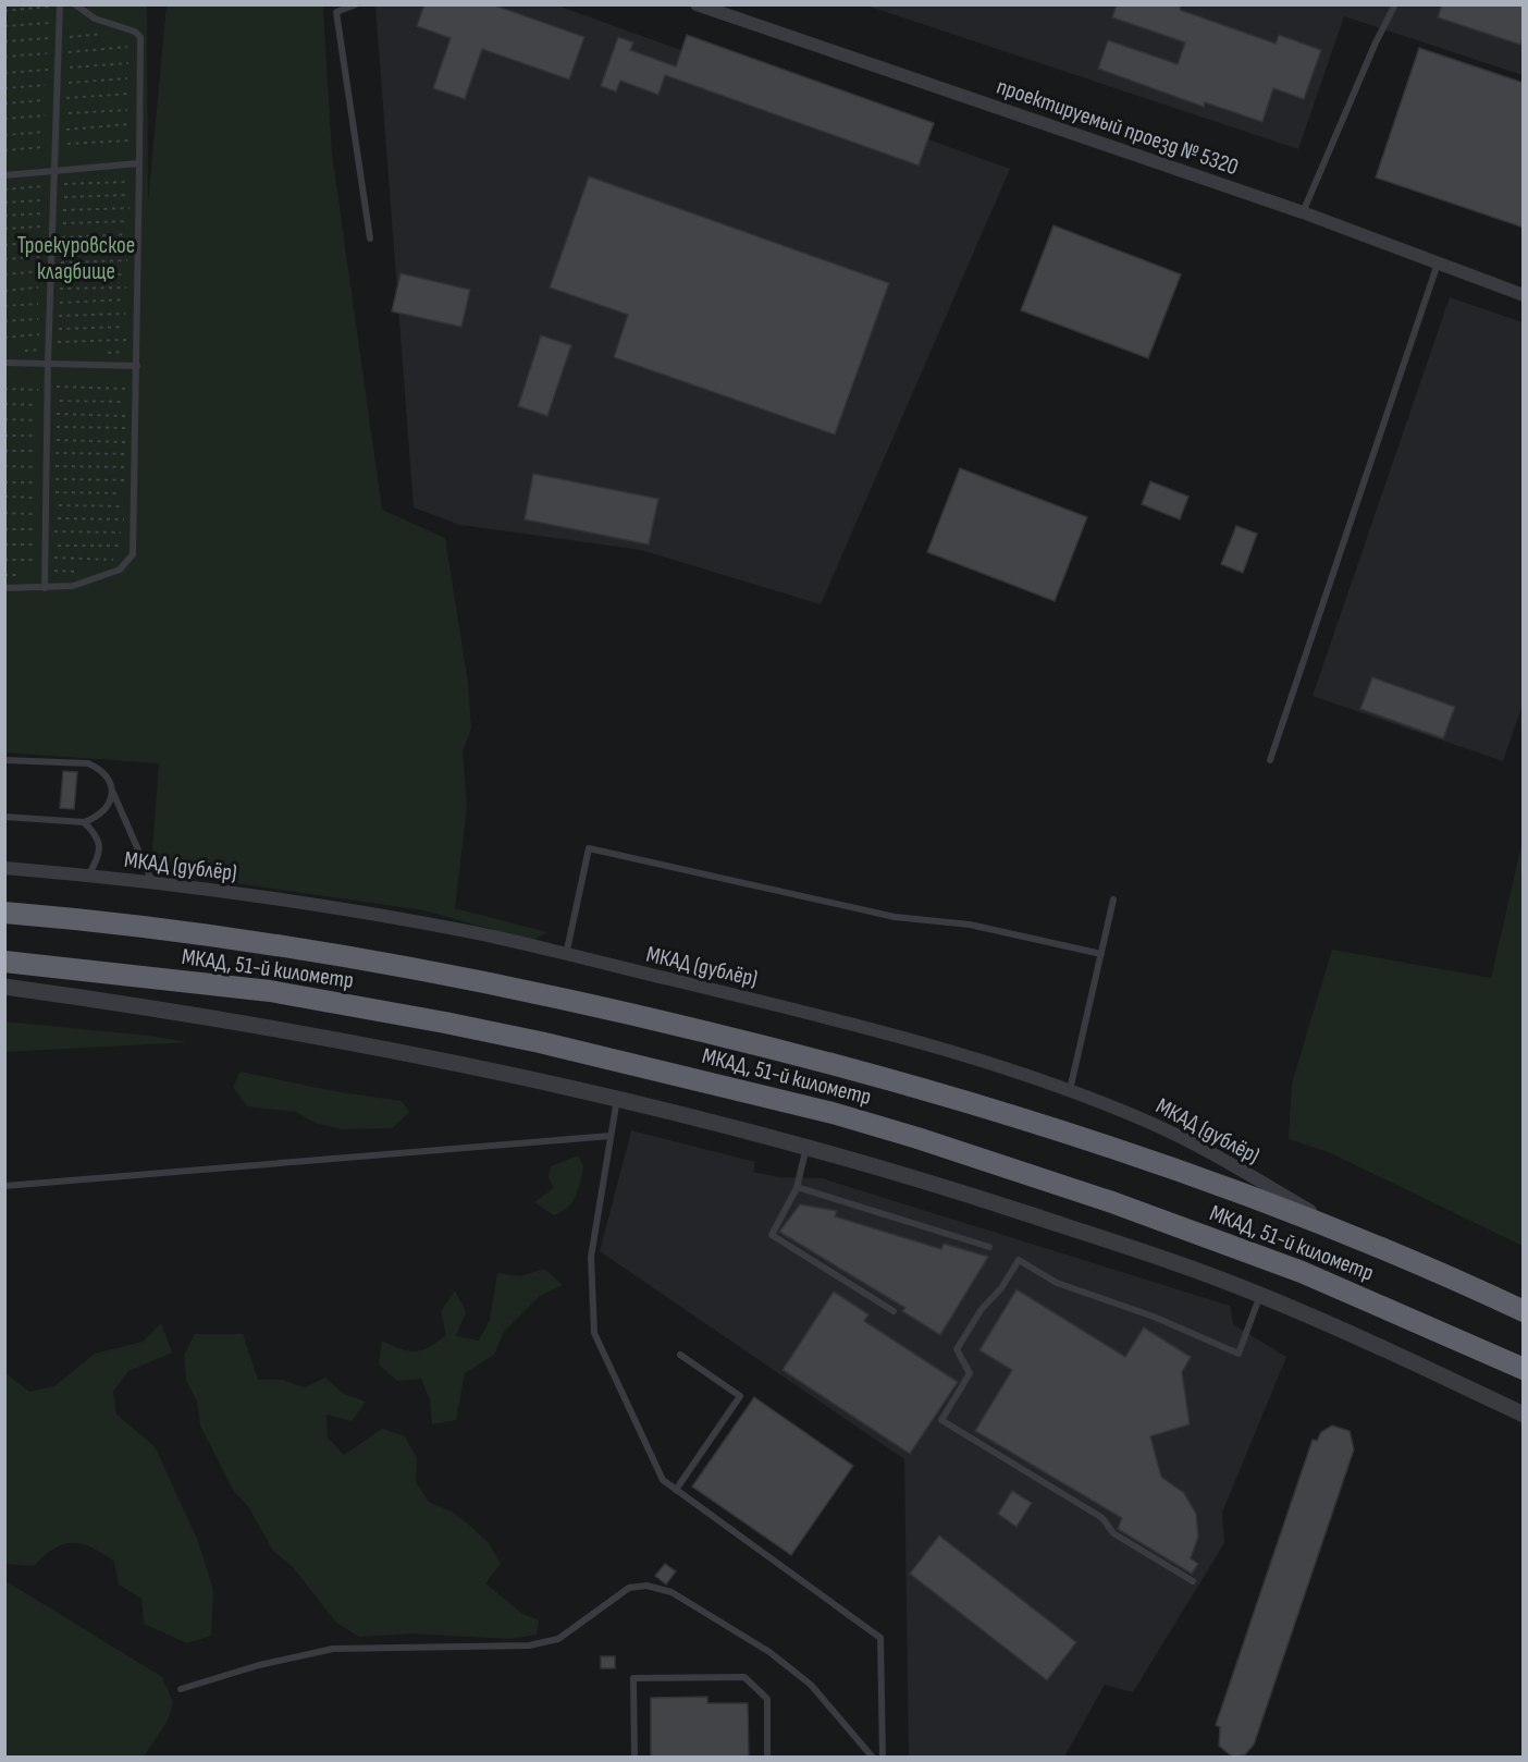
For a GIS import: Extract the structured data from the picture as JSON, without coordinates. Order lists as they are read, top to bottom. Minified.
{"streets":{"highway":["МКАД, 51-й километр"],"street":["проектируемый проезд № 5320","МКАД (дублёр)"]},"crossings":[["МКАД (дублёр)","МКАД, 51-й километр"]],"parks":["Троекуровское кладбище"]}
